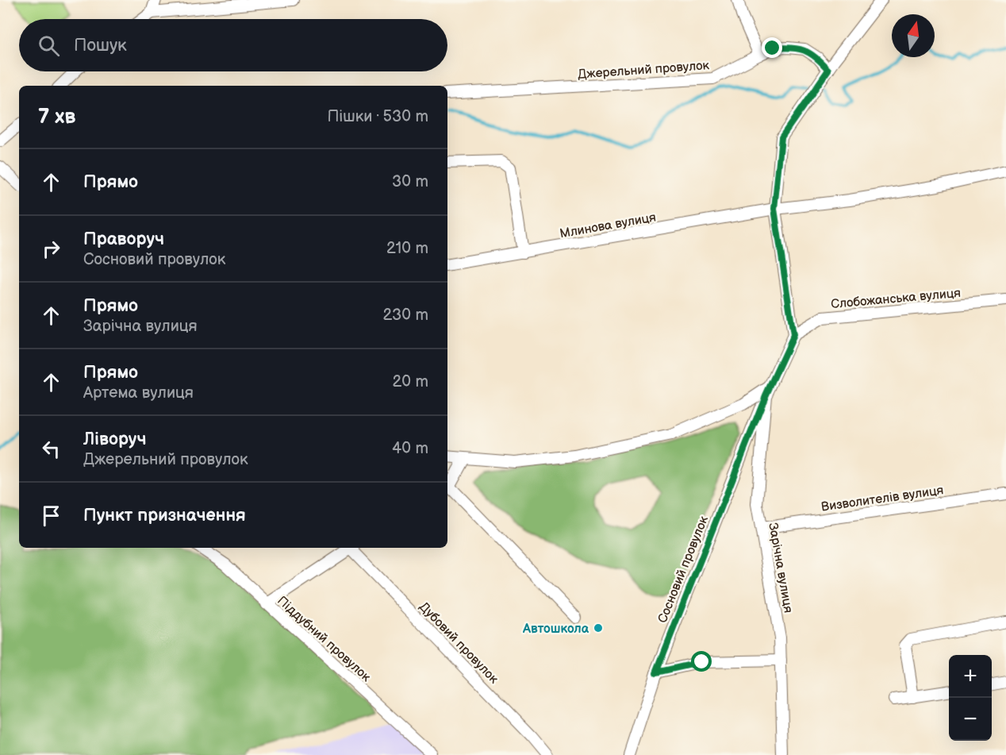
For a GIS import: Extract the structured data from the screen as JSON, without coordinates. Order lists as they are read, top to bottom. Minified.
{"streets":{"street":["Джерельний провулок","Млинова вулиця","Слобожанська вулиця","Визволителів вулиця","Зарічна вулиця","Сосновий провулок","Піддубний провулок","Дубовий провулок"]},"crossings":[["Слобожанська вулиця","Зарічна вулиця"],["Визволителів вулиця","Зарічна вулиця"],["Зарічна вулиця","Сосновий провулок"]],"places":["Автошкола"],"north":"top","page":{"search":"Пошук","heading":["7 хв","Пішки · 530 m"],"list":[["Прямо","30 m"],["Праворуч","Сосновий провулок","210 m"],["Прямо","Зарічна вулиця","230 m"],["Прямо","Артема вулиця","20 m"],["Ліворуч","Джерельний провулок","40 m"],"Пункт призначення"],"map_buttons":["+","−"]}}
